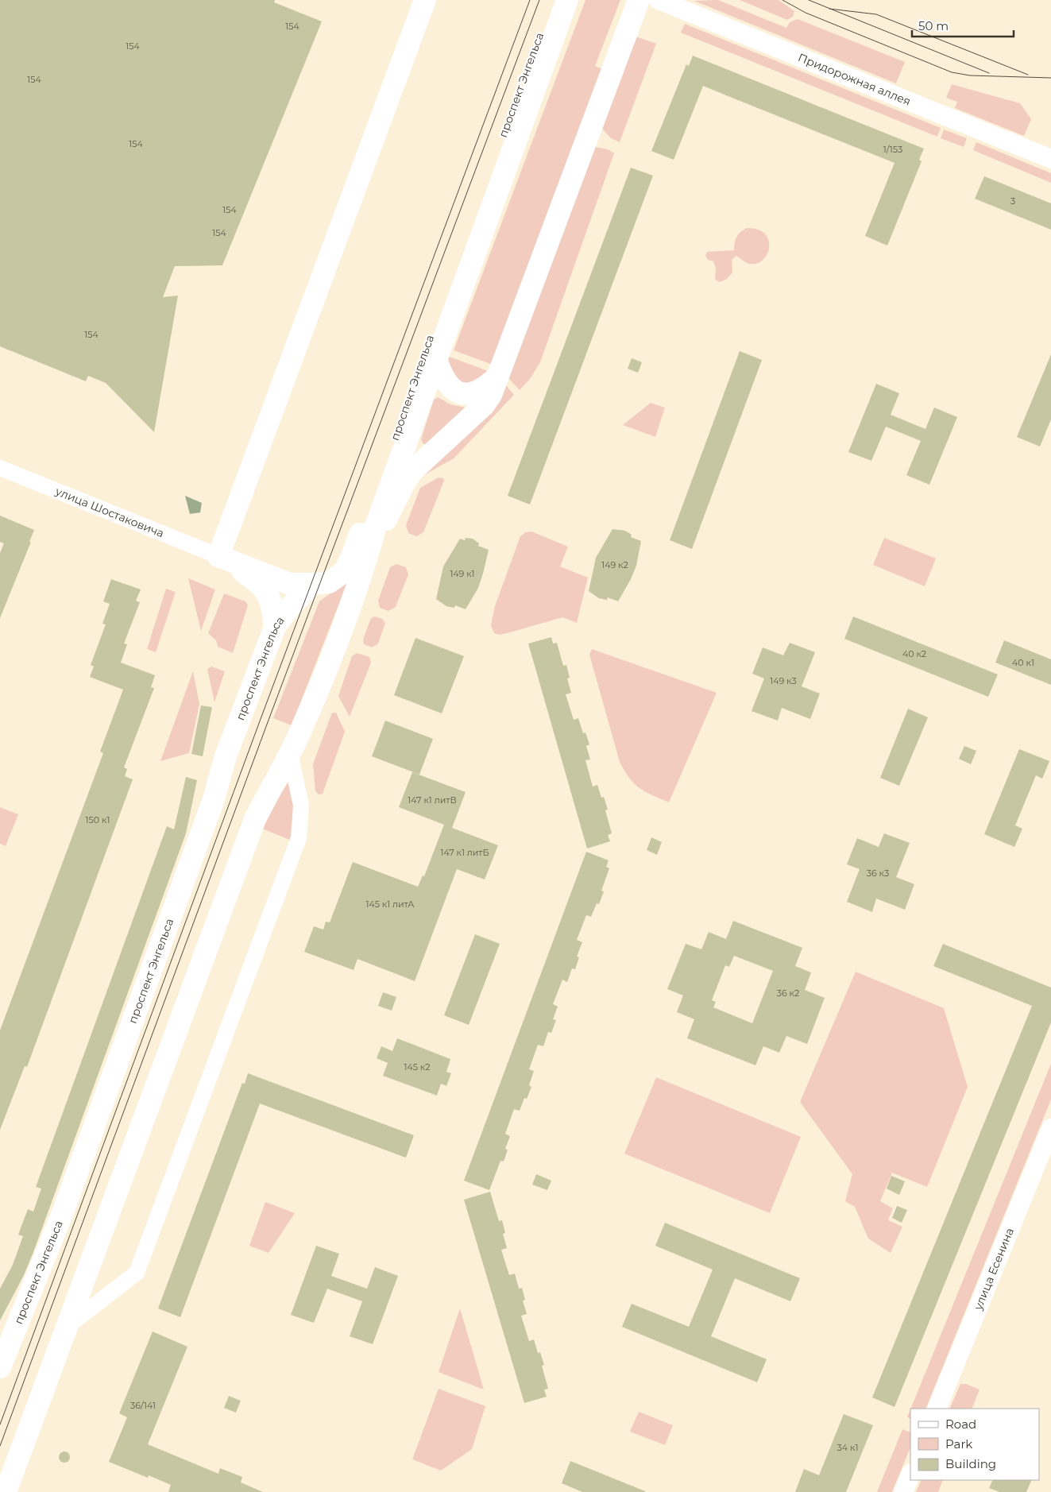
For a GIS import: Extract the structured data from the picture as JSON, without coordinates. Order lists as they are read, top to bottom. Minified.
{"streets":{"main road":["проспект Энгельса","улица Шостаковича"],"street":["Придорожная аллея","улица Есенина"]},"crossings":[["проспект Энгельса","улица Шостаковича"]],"house_numbers":["154","154","154","154","1/153","3","154","154","154","149 к2","149 к1","40 к2","40 к1","149 к3","147 к1 литВ","150 к1","147 к1 литБ","36 к3","145 к1 литА","36 к2","145 к2","36/141","34 к1"],"legend":["Road","Park","Building"],"scale_bar":"50 m"}
